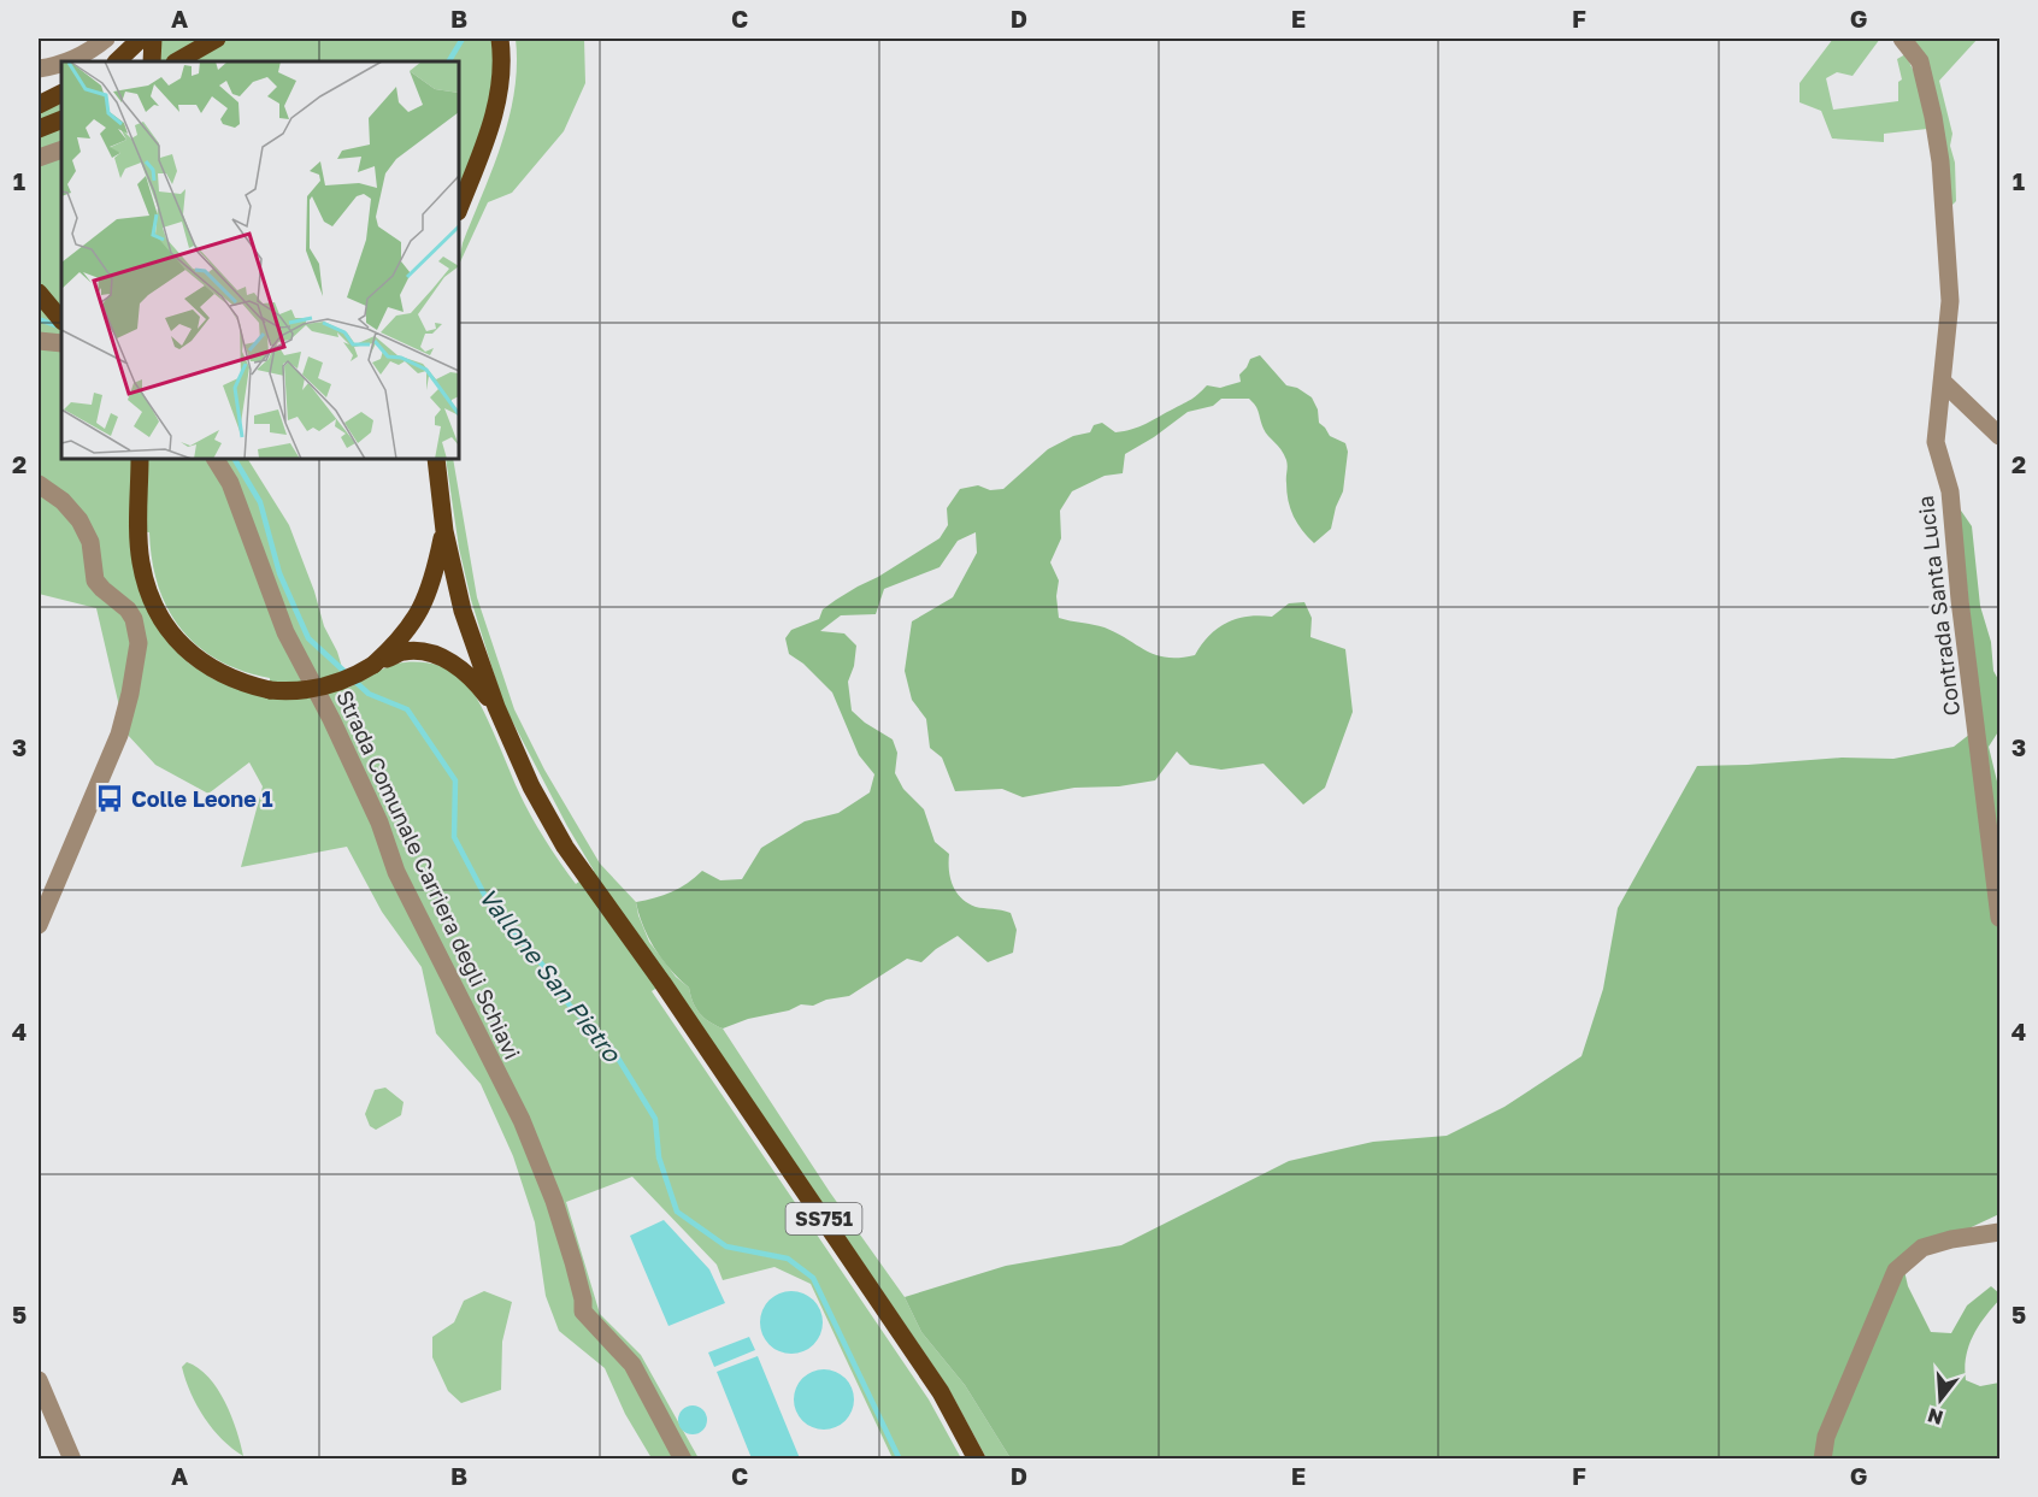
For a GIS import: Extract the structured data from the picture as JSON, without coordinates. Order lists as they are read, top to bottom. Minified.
{"streets":{"main road":["SS751"],"street":["Contrada Santa Lucia","Strada Comunale Carriera degli Schiavi"]},"water":["Vallone San Pietro"],"places":{"bus stop":["Colle Leone 1"]},"north":"bottom","grid":{"columns":["A","B","C","D","E","F","G"],"rows":["1","2","3","4","5"]}}
